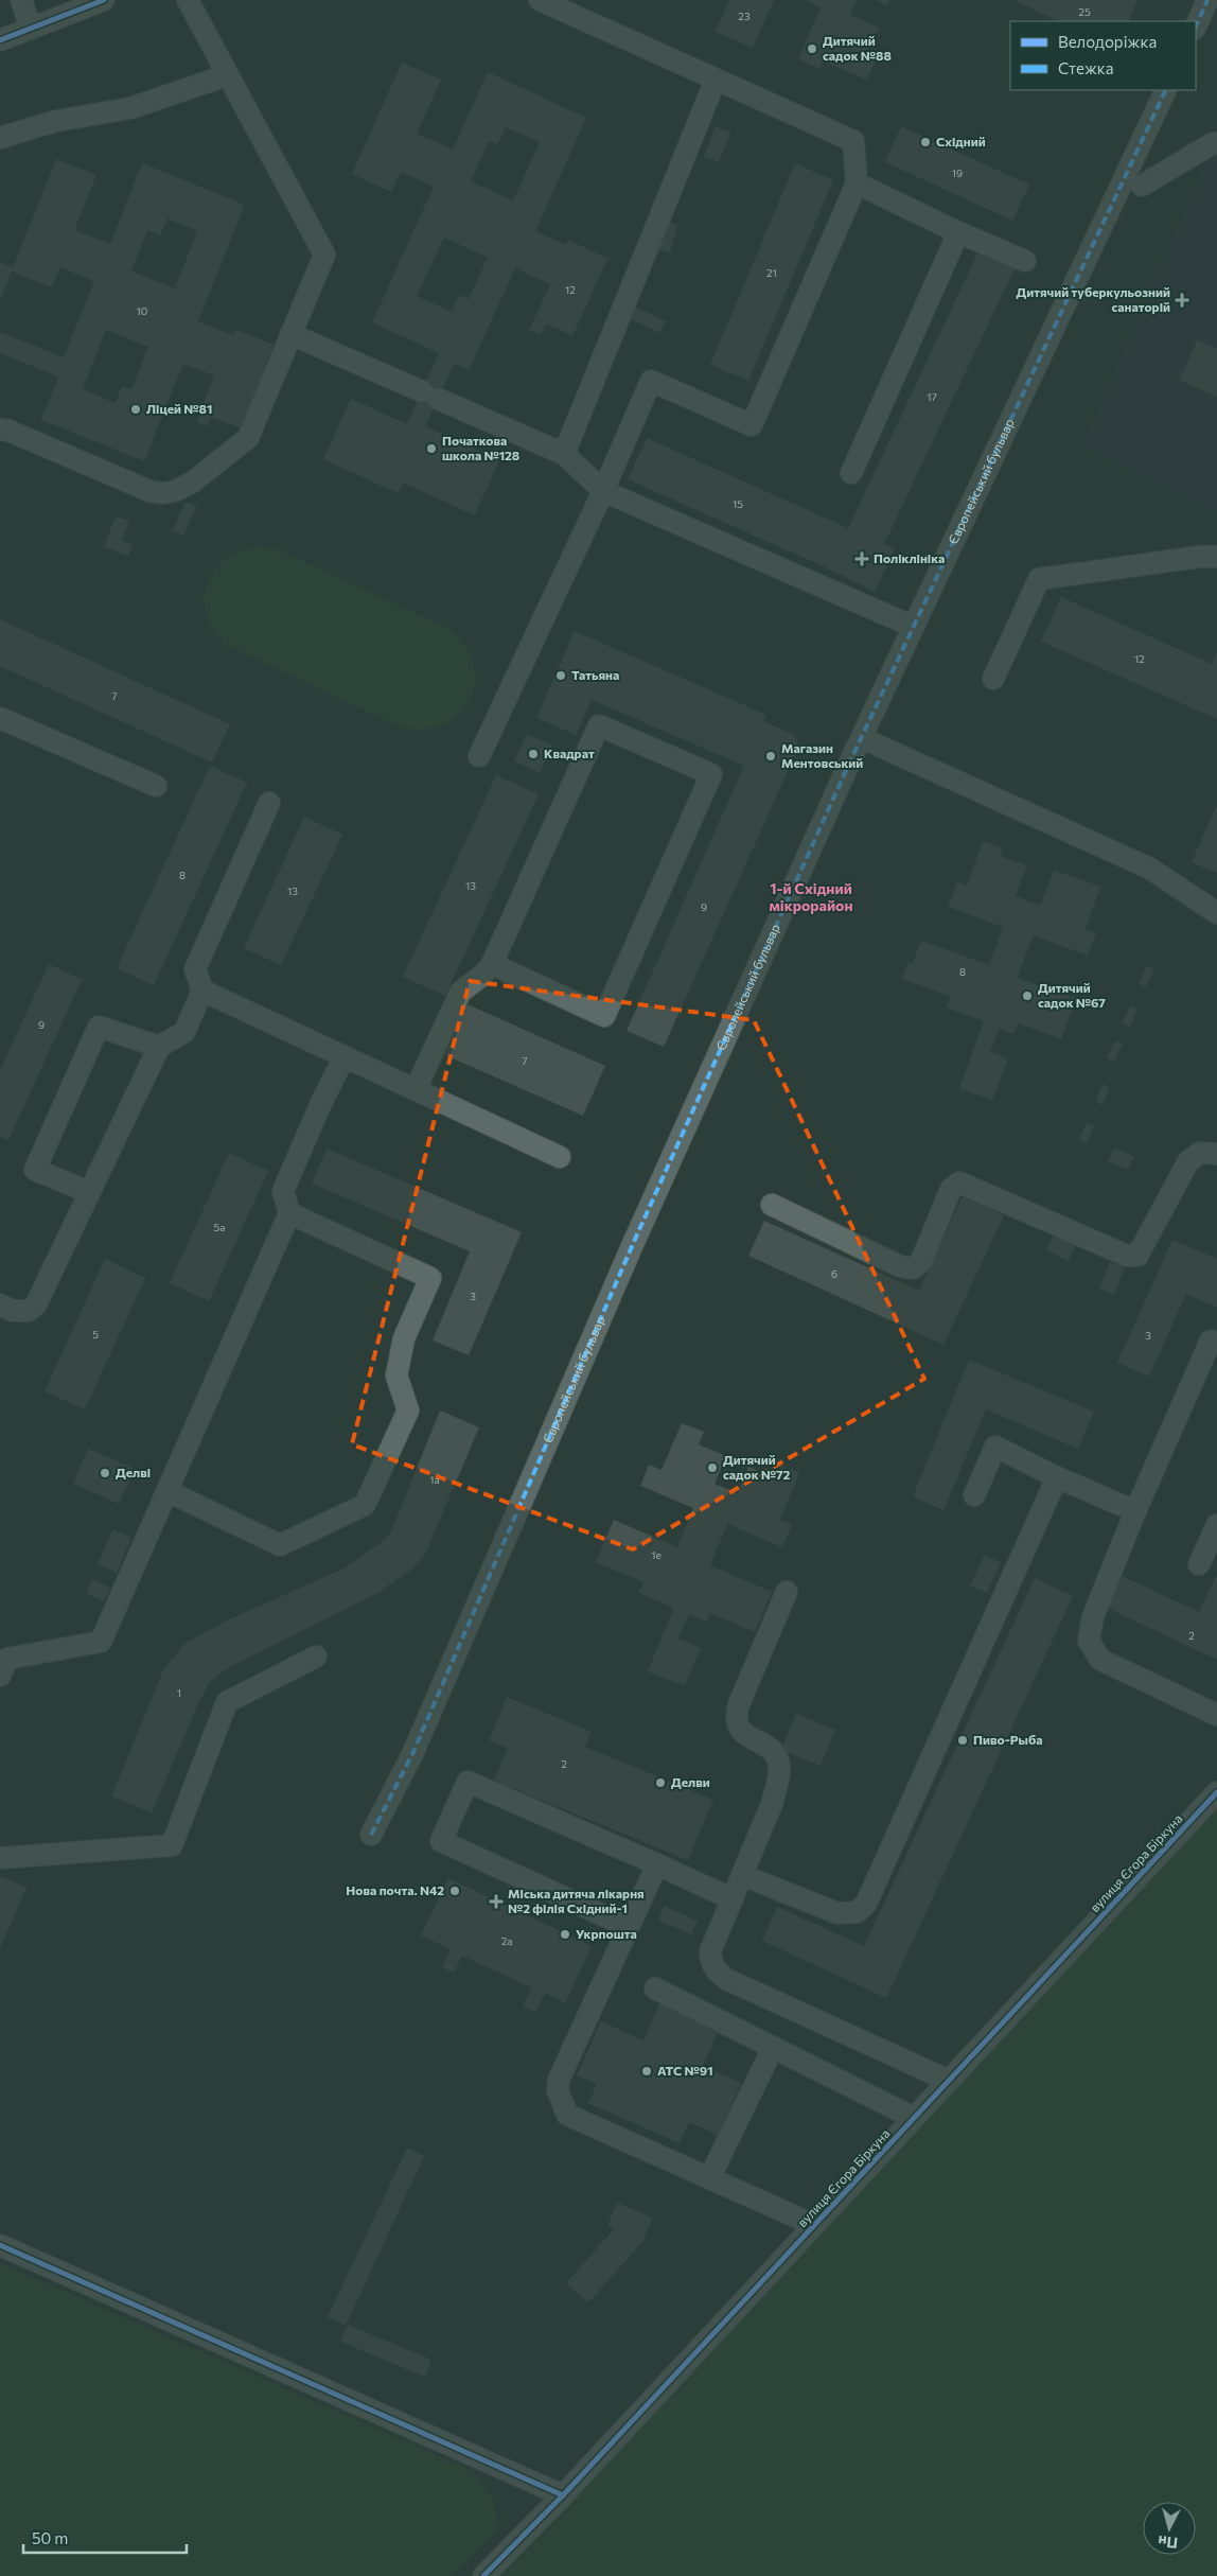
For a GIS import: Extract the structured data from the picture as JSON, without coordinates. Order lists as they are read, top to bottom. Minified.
{"streets":{"street":["Європейський бульвар","вулиця Єгора Біркуна"]},"districts":["1-й Східний мікрорайон"],"places":{"other":["Дитячий садок №88","Східний","Ліцей №81","Початкова школа №128","Татьяна","Квадрат","Магазин Ментовський","Дитячий садок №67","Дитячий садок №72","Делві","Пиво-Рыба","Делви","Нова почта. N42","Укрпошта","АТС №91"],"health":["Дитячий туберкульозний санаторій","Поліклініка","Міська дитяча лікарня №2 філія Східний-1"]},"house_numbers":["25","23","19","21","12","10","17","15","12","7","8","13","13","9","8","9","7","5а","6","3","5","3","1а","1е","2","1","2","2а"],"legend":["Велодоріжка","Стежка"],"scale_bar":"50 m","north":"bottom"}
